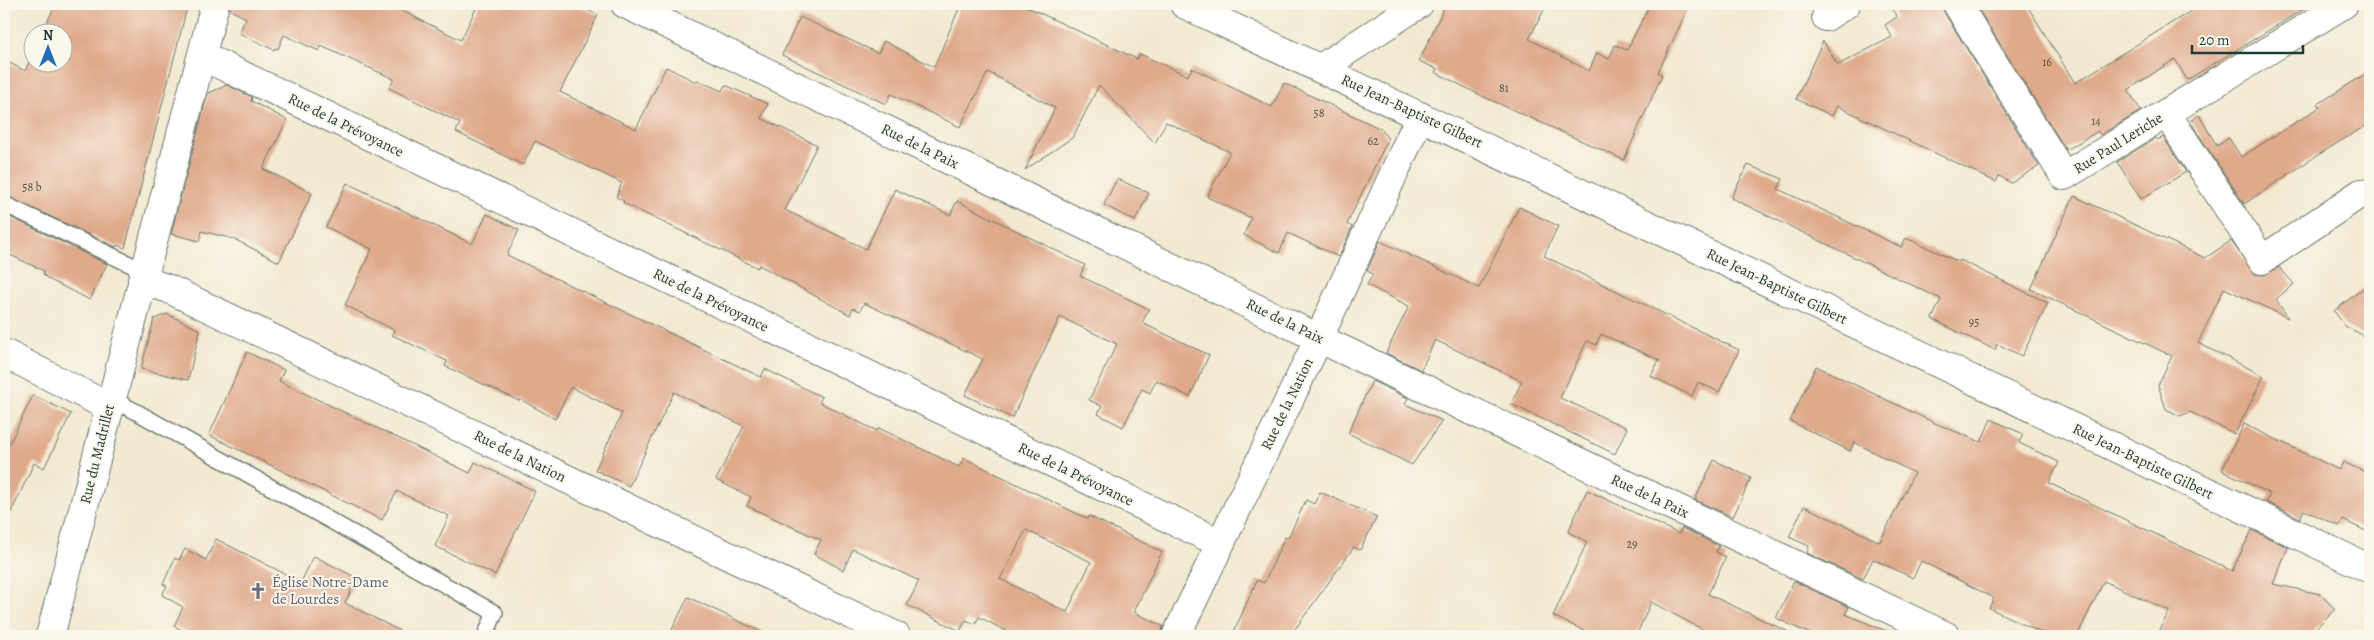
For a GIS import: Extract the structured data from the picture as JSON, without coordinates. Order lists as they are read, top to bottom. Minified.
{"streets":{"street":["Rue Jean-Baptiste Gilbert","Rue de la Prévoyance","Rue Paul Leriche","Rue de la Paix","Rue de la Nation","Rue du Madrillet"]},"crossings":[["Rue Jean-Baptiste Gilbert","Rue de la Nation"],["Rue de la Prévoyance","Rue de la Nation"],["Rue de la Prévoyance","Rue du Madrillet"],["Rue de la Paix","Rue de la Nation"],["Rue de la Nation","Rue du Madrillet"]],"places":{"church":["Église Notre-Dame de Lourdes"]},"house_numbers":["16","81","58","14","62","58 b","95","29"],"scale_bar":"20 m","north":"top"}
